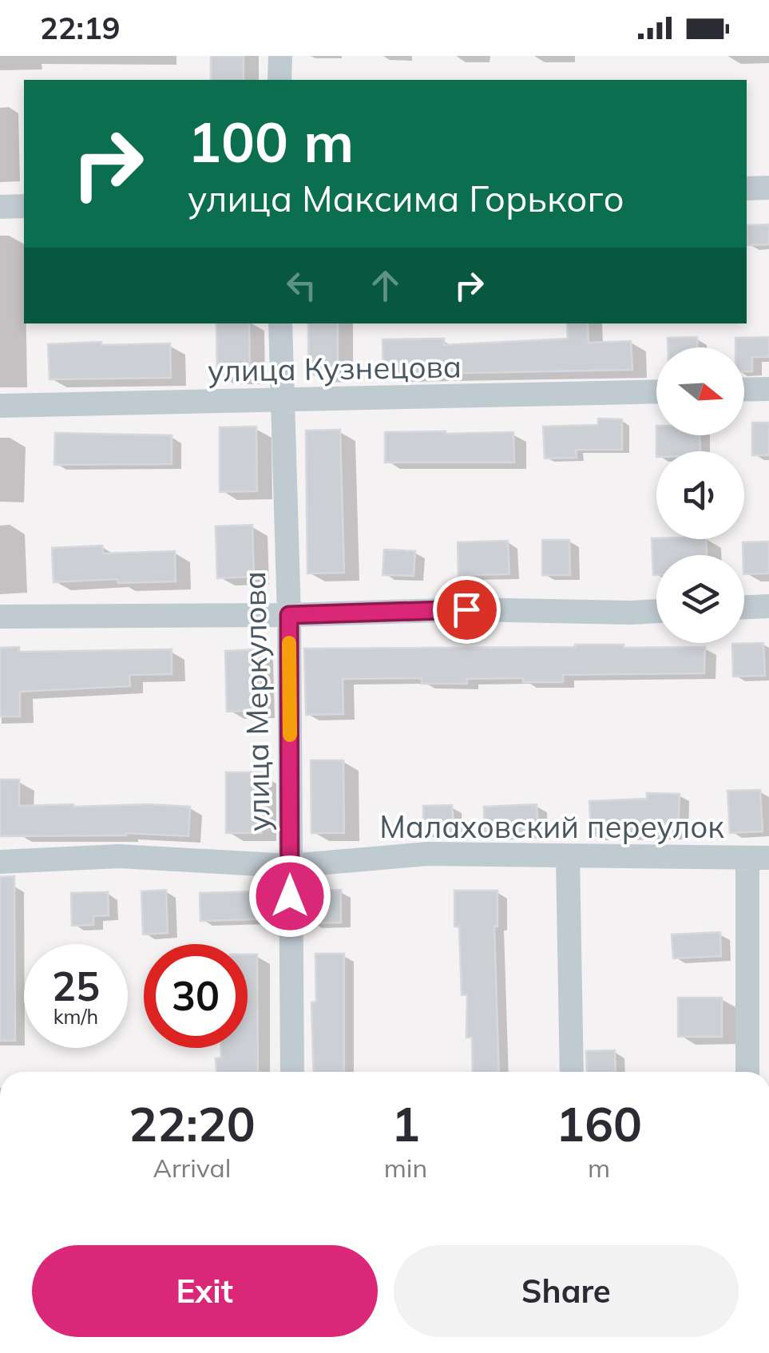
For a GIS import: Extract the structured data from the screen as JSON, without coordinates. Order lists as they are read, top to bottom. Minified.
{"streets":{"street":["улица Кузнецова","улица Меркулова","Малаховский переулок"]},"crossings":[["улица Кузнецова","улица Меркулова"],["улица Меркулова","Малаховский переулок"]],"north":"right","page":{"status":"22:19","turn":["100 m","улица Максима Горького"],"speed":"25 km/h","limit":"30","eta":["22:20","Arrival","1","min","160","m"],"buttons":["Exit","Share"]}}
